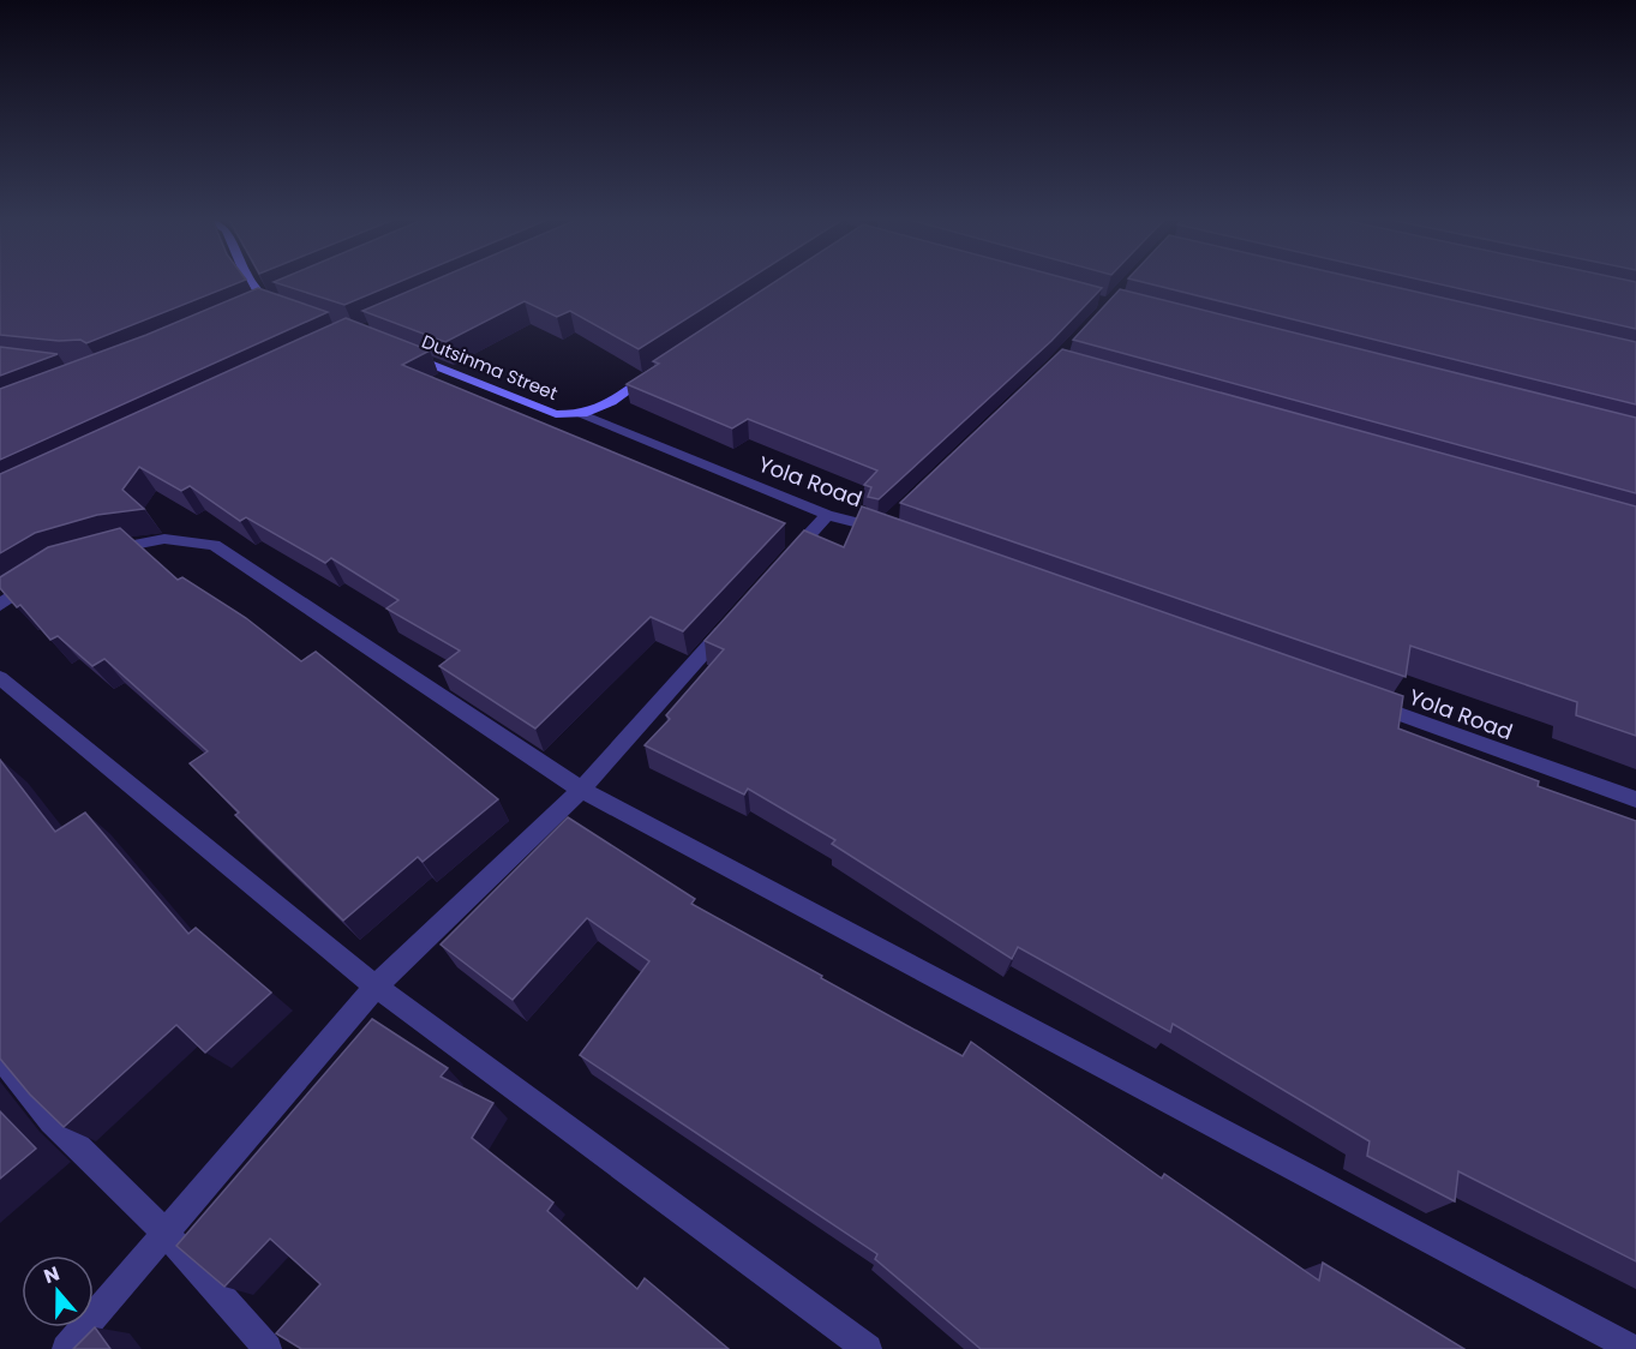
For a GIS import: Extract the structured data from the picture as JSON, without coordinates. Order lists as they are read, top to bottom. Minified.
{"streets":{"street":["Dutsinma Street","Yola Road"]},"crossings":[["Dutsinma Street","Yola Road"]],"north":"top"}
